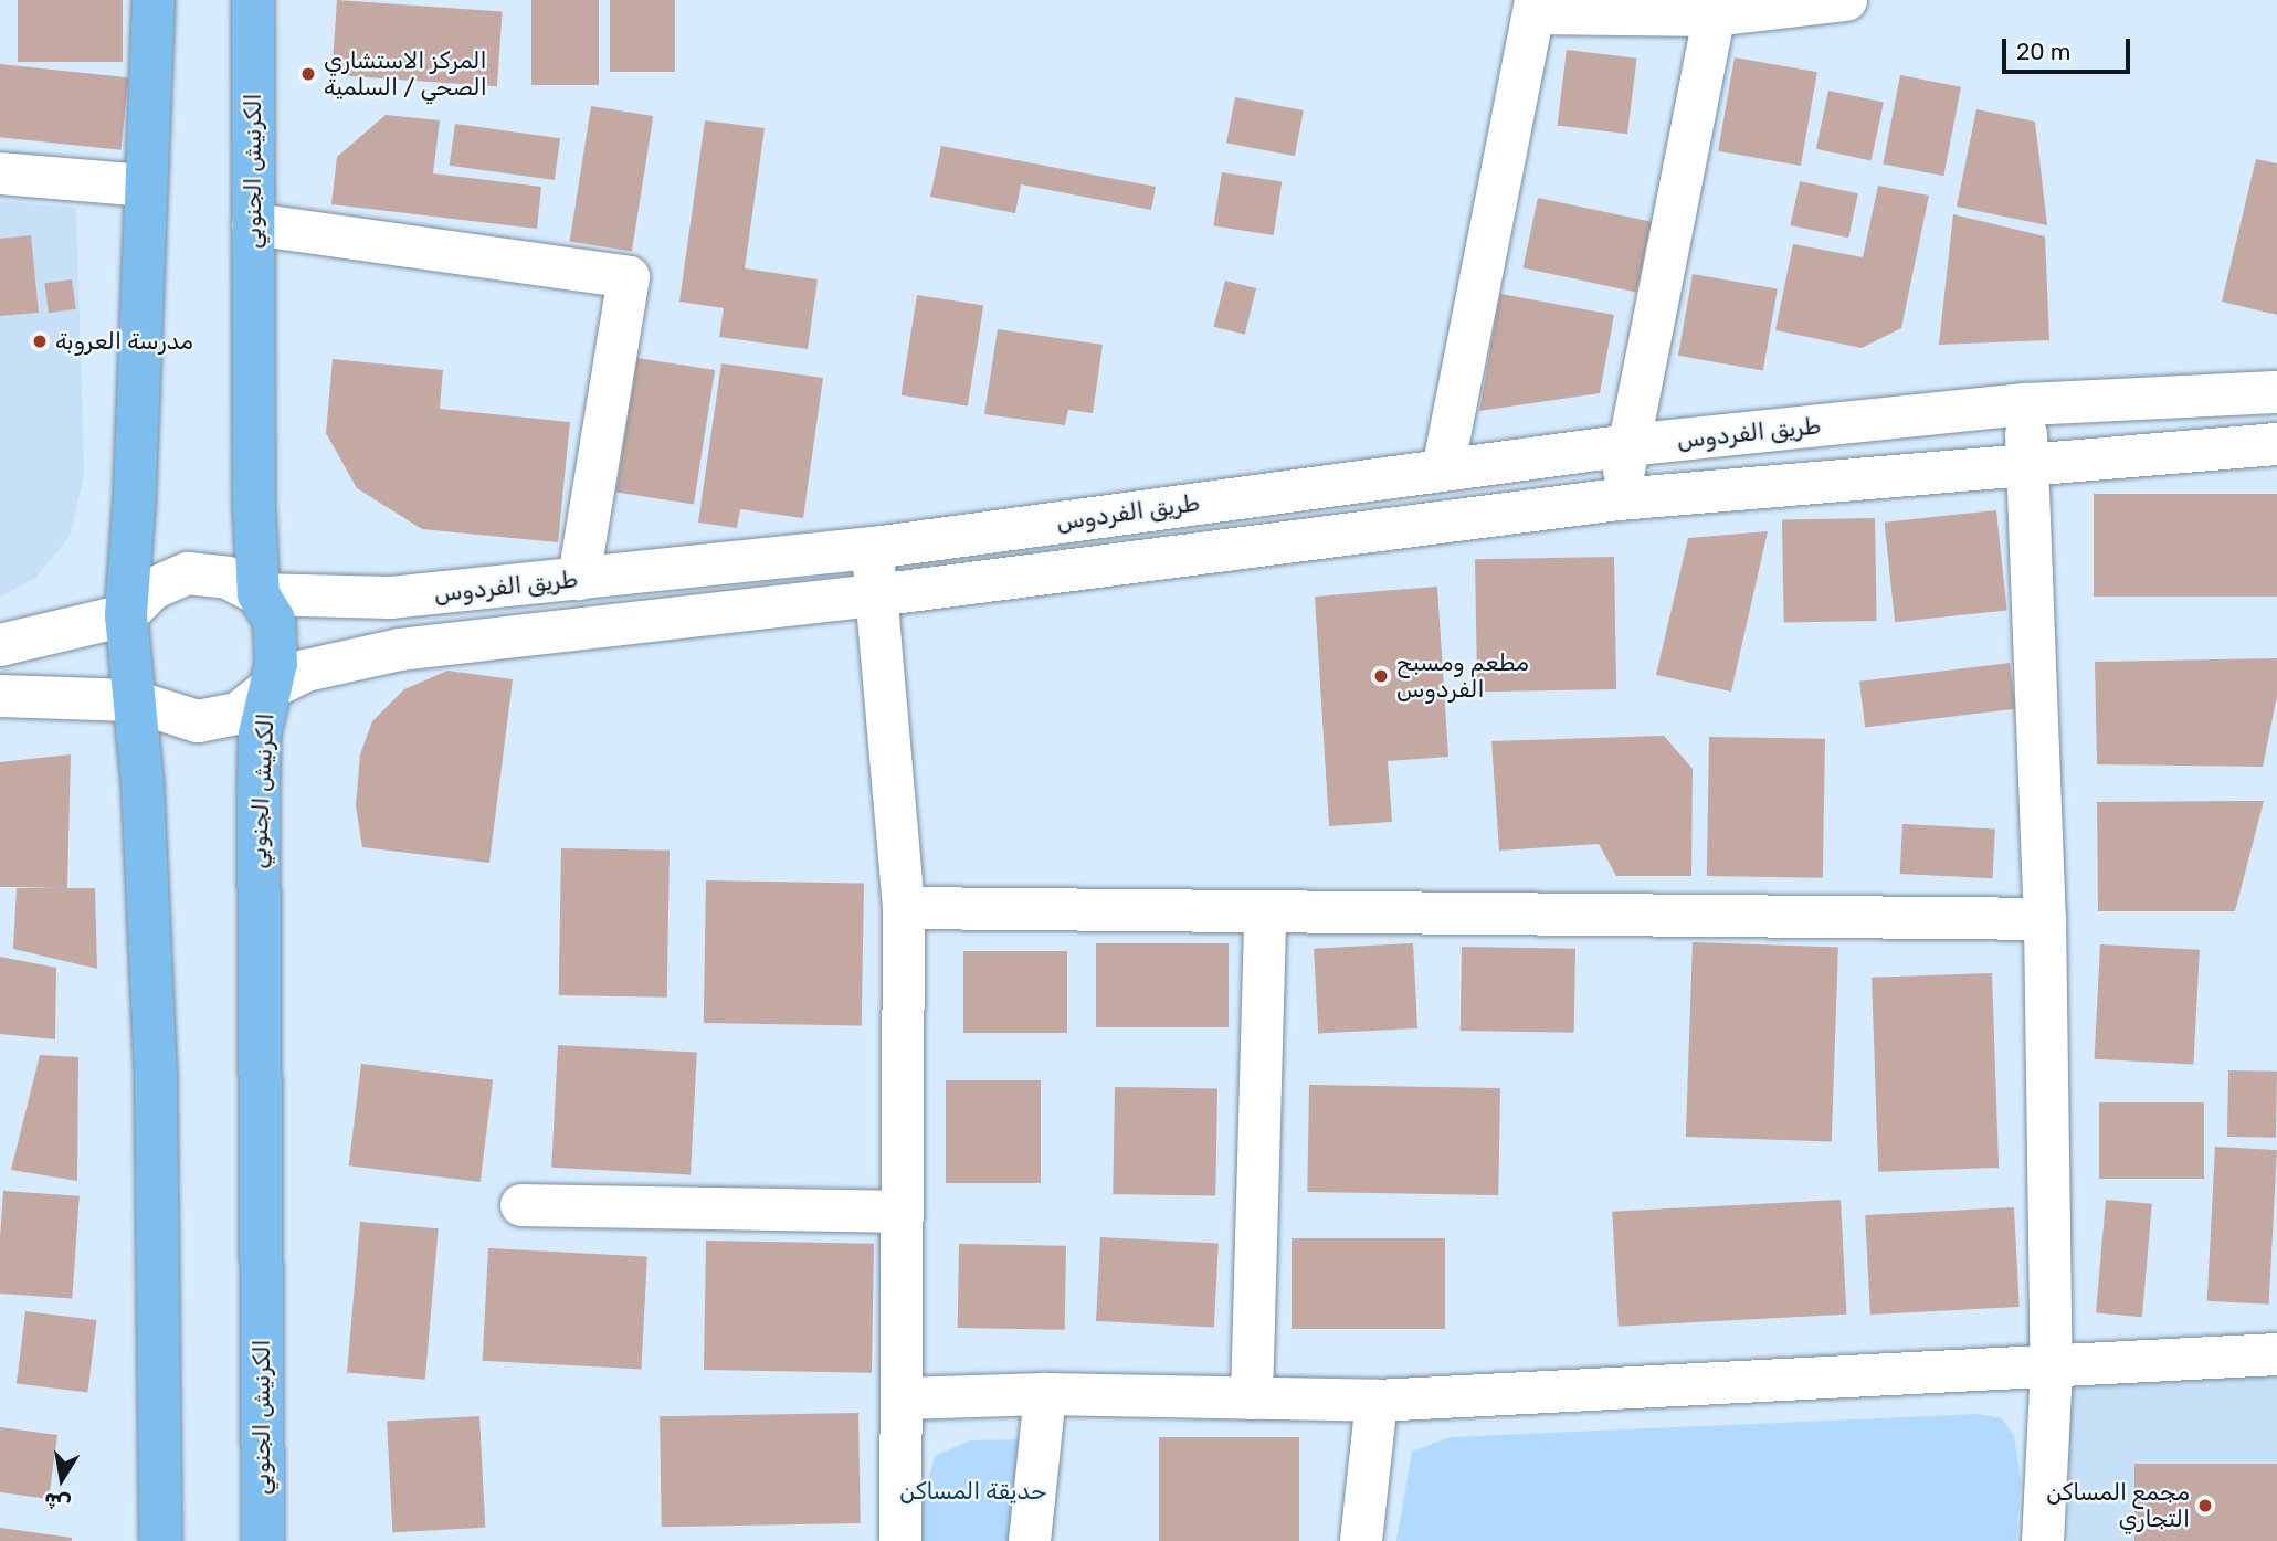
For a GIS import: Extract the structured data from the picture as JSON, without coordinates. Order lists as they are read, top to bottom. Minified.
{"streets":{"main road":["الكرنيش الجنوبي"],"street":["طريق الفردوس"]},"crossings":[["الكرنيش الجنوبي","طريق الفردوس"]],"parks":["حديقة المساكن"],"places":["المركز الاستشاري الصحي / السلمية","مدرسة العروبة","مطعم ومسبح الفردوس","مجمع المساكن التجاري"],"scale_bar":"20 m","north":"bottom"}
